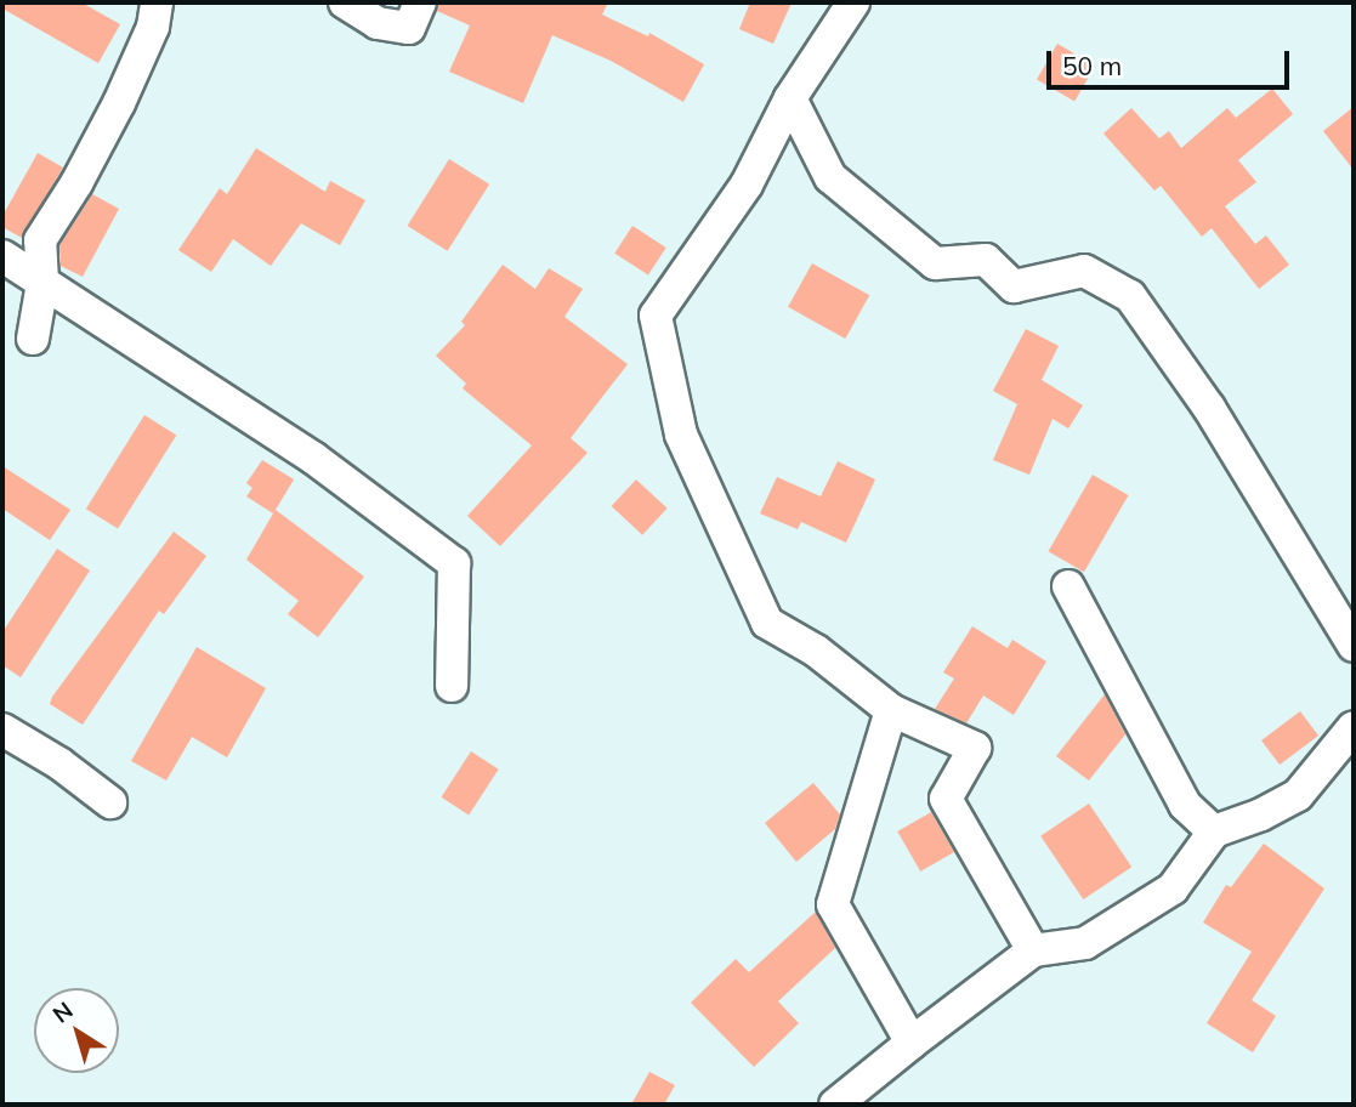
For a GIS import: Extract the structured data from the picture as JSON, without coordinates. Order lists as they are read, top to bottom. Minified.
{"scale_bar":"50 m","north":"top left"}
